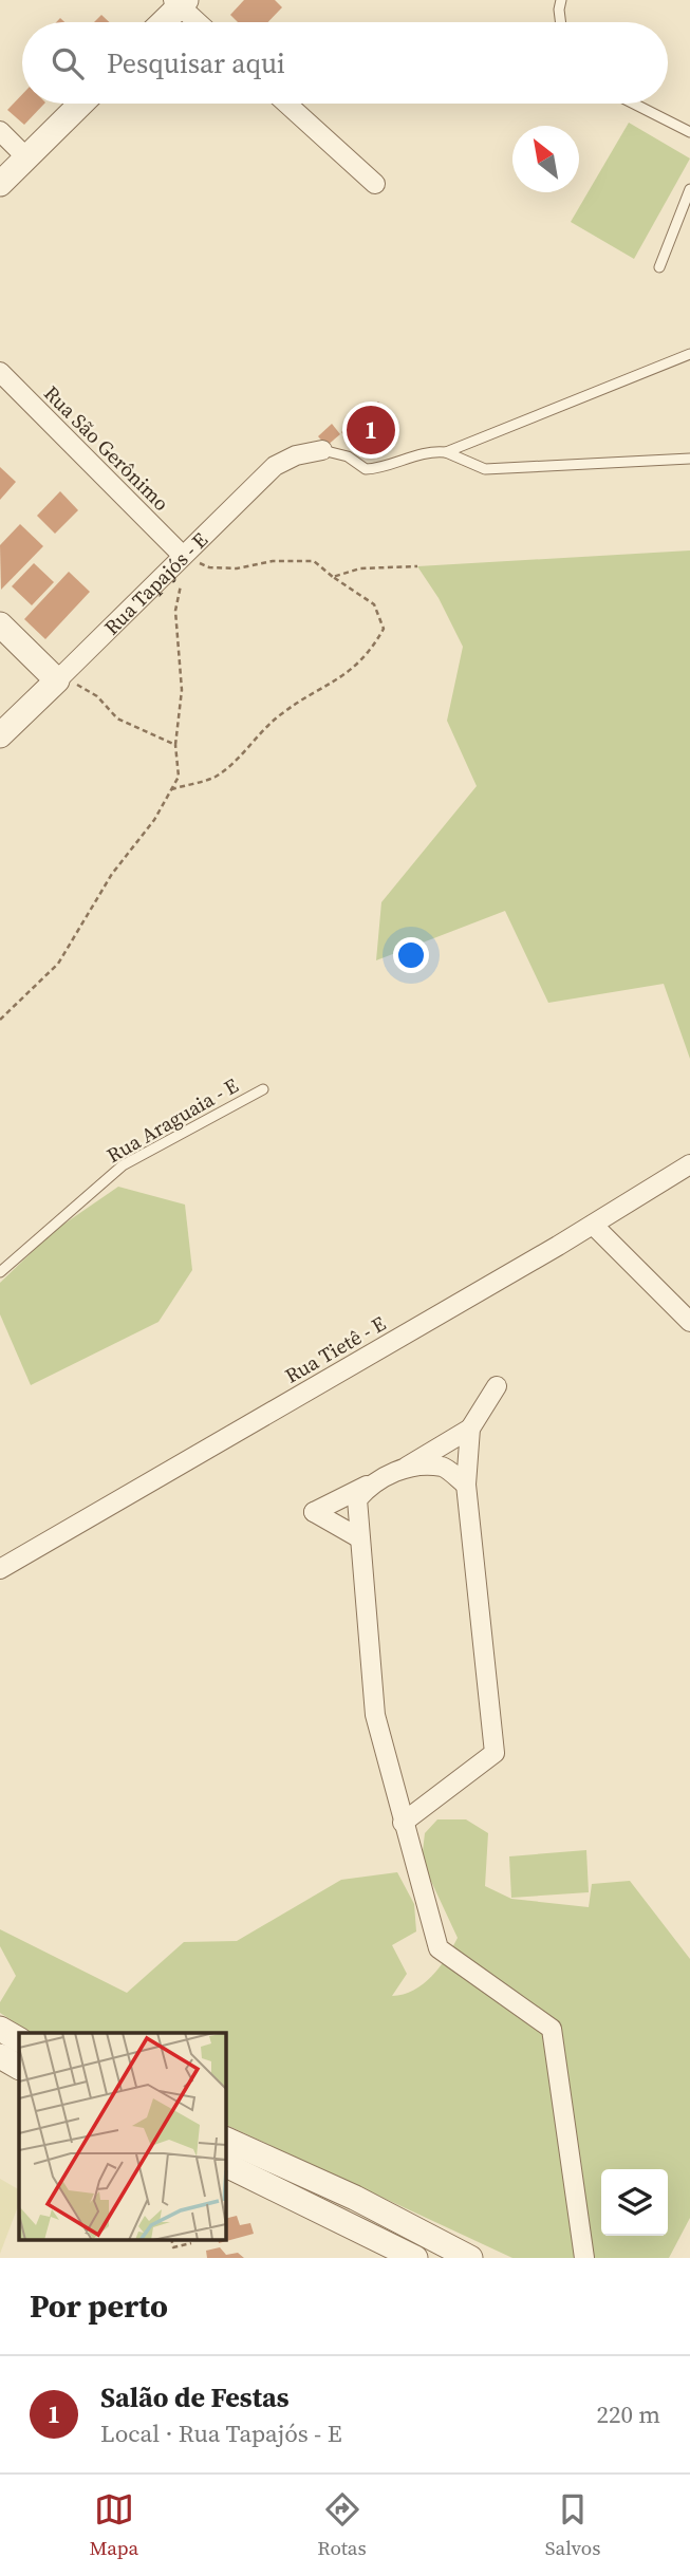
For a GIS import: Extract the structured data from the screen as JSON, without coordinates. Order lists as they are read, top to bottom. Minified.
{"streets":{"street":["Rua São Gerônimo","Rua Tapajós - E","Rua Tietê - E"],"lane":["Rua Araguaia - E"]},"crossings":[["Rua São Gerônimo","Rua Tapajós - E"]],"north":"top left","page":{"search":"Pesquisar aqui","pins":"1","heading":"Por perto","list":[{"mark":"1","name":"Salão de Festas","note":"Local · Rua Tapajós - E","value":"220 m"}],"nav":["Mapa","Rotas","Salvos"]}}
